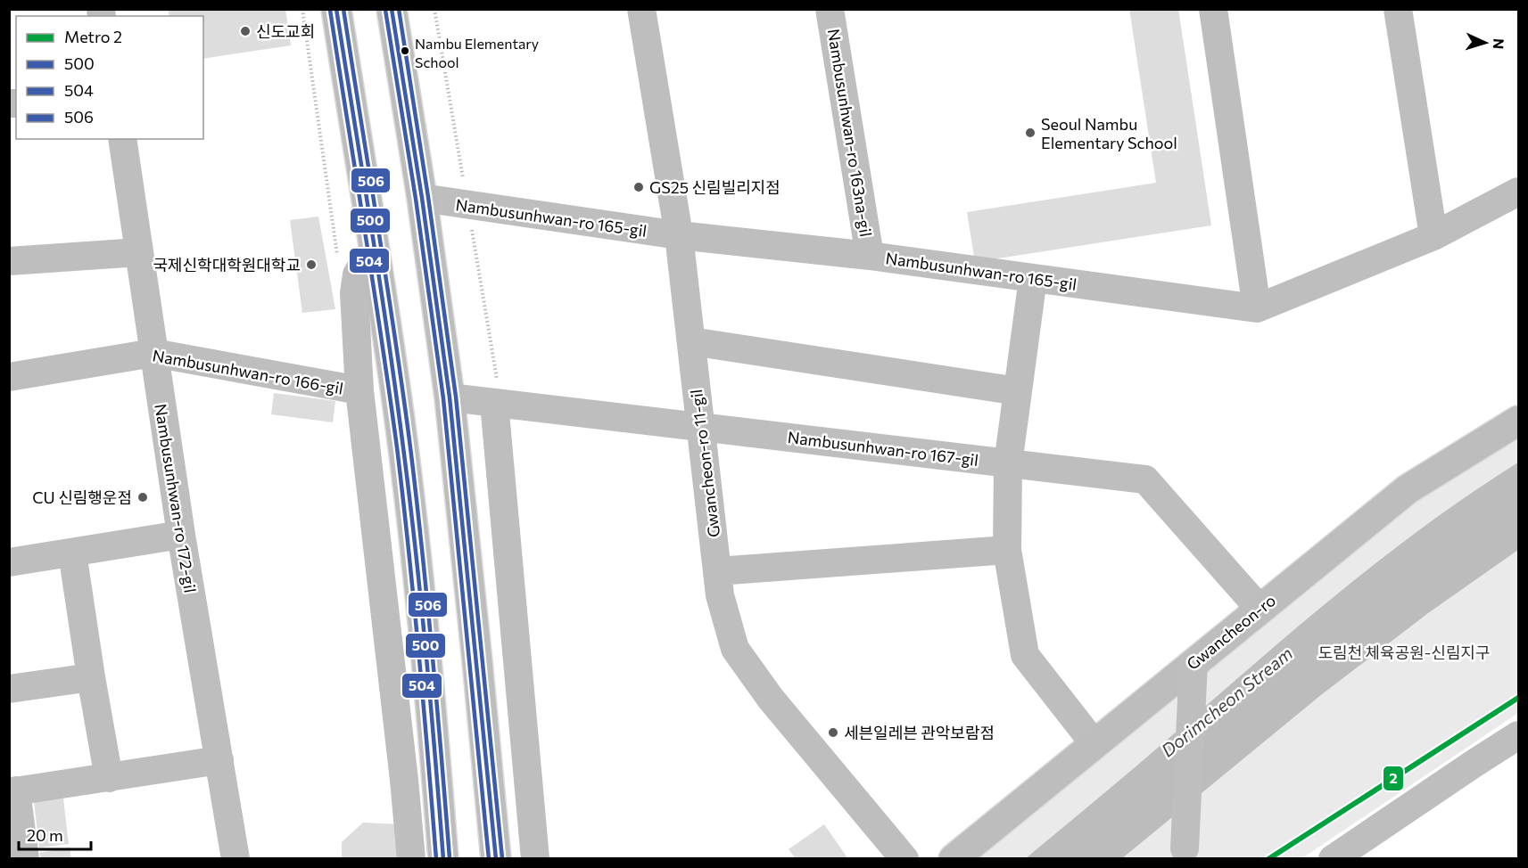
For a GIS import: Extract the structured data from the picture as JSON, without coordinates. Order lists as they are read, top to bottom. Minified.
{"streets":{"main road":["Gwancheon-ro"],"street":["Nambusunhwan-ro 163na-gil","Nambusunhwan-ro 165-gil","Nambusunhwan-ro 166-gil","Nambusunhwan-ro 167-gil","Gwancheon-ro 11-gil","Nambusunhwan-ro 172-gil"]},"crossings":[["Nambusunhwan-ro 163na-gil","Nambusunhwan-ro 165-gil"],["Nambusunhwan-ro 165-gil","Gwancheon-ro 11-gil"],["Nambusunhwan-ro 166-gil","Nambusunhwan-ro 172-gil"],["Nambusunhwan-ro 167-gil","Gwancheon-ro 11-gil"],["Nambusunhwan-ro 167-gil","Gwancheon-ro"]],"water":["Dorimcheon Stream"],"parks":["도림천 체육공원-신림지구"],"places":["신도교회","Nambu Elementary School","Seoul Nambu Elementary School","GS25 신림빌리지점","국제신학대학원대학교","CU 신림행운점","세븐일레븐 관악보람점"],"lines":["transit line 500","transit line 506","transit line 504","metro line 2"],"legend":["Metro 2","500","504","506"],"scale_bar":"20 m","north":"right"}
